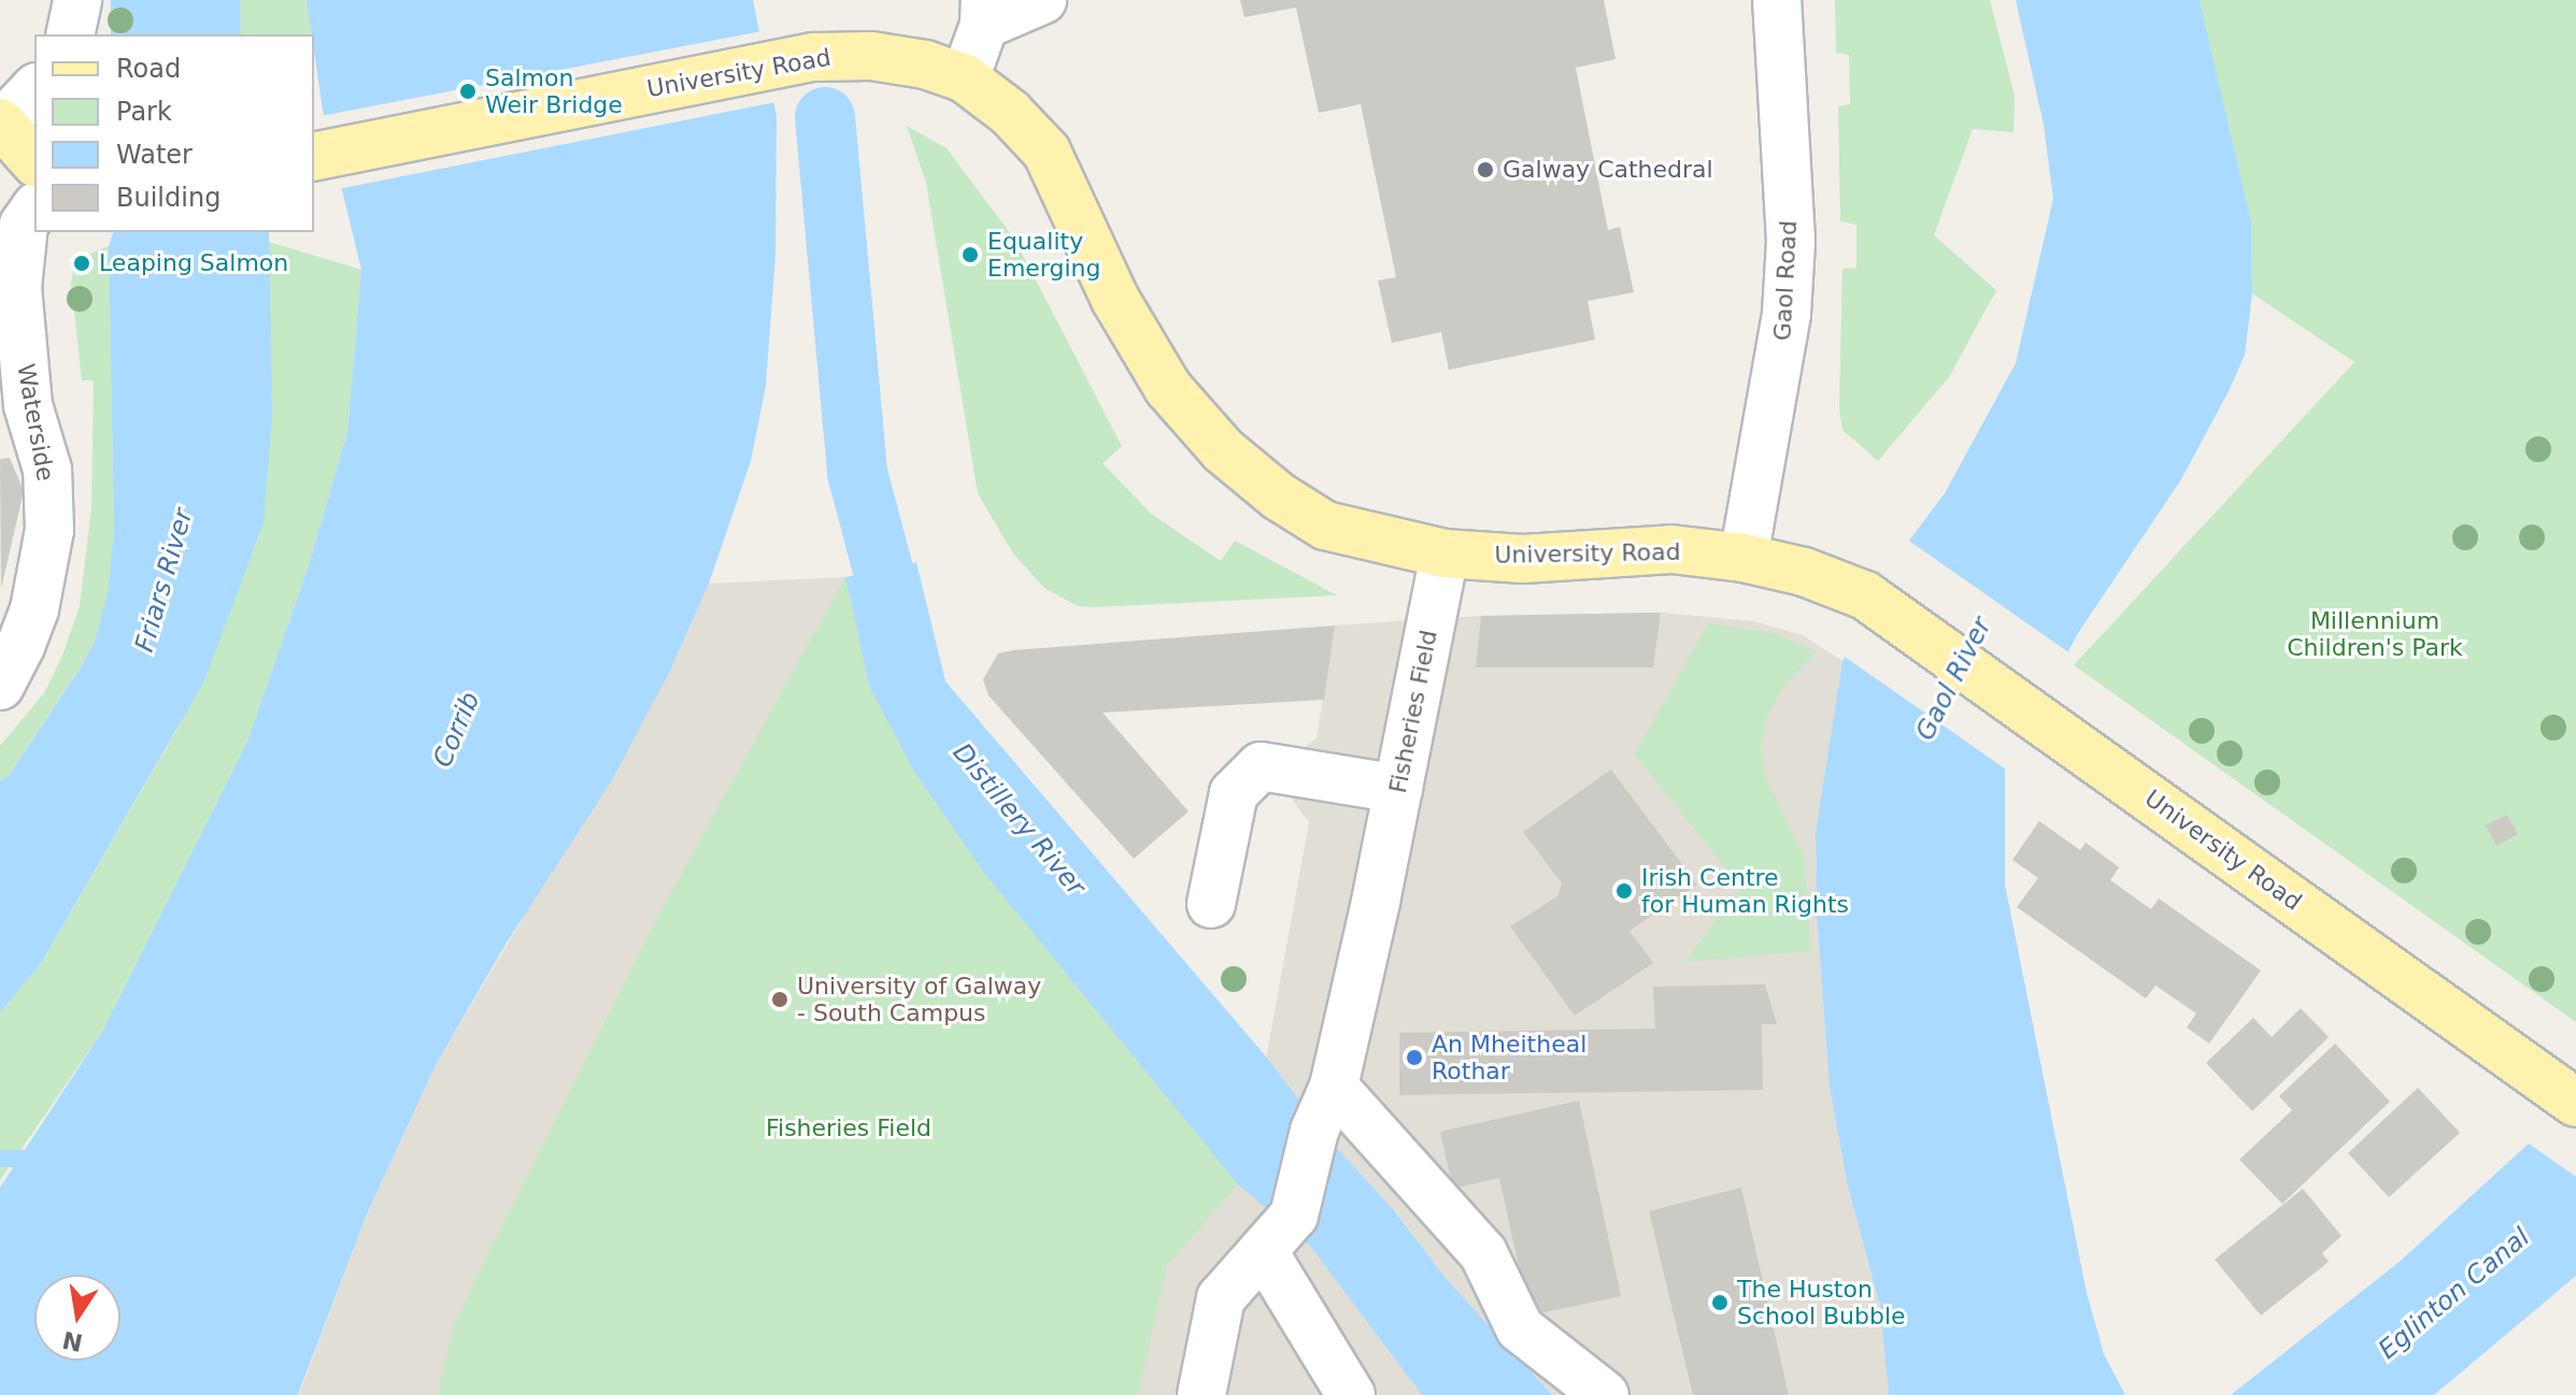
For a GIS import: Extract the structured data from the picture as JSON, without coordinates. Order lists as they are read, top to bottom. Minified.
{"streets":{"main road":["University Road"],"street":["Gaol Road","Waterside","Fisheries Field"]},"crossings":[["University Road","Gaol Road"],["University Road","Fisheries Field"]],"water":["Friars River","Gaol River","Corrib","Distillery River","Eglinton Canal"],"parks":["Millennium Children's Park","Fisheries Field"],"places":["Salmon Weir Bridge","Galway Cathedral","Equality Emerging","Leaping Salmon","Irish Centre for Human Rights","University of Galway - South Campus","An Mheitheal Rothar","The Huston School Bubble"],"legend":["Road","Park","Water","Building"],"north":"bottom"}
